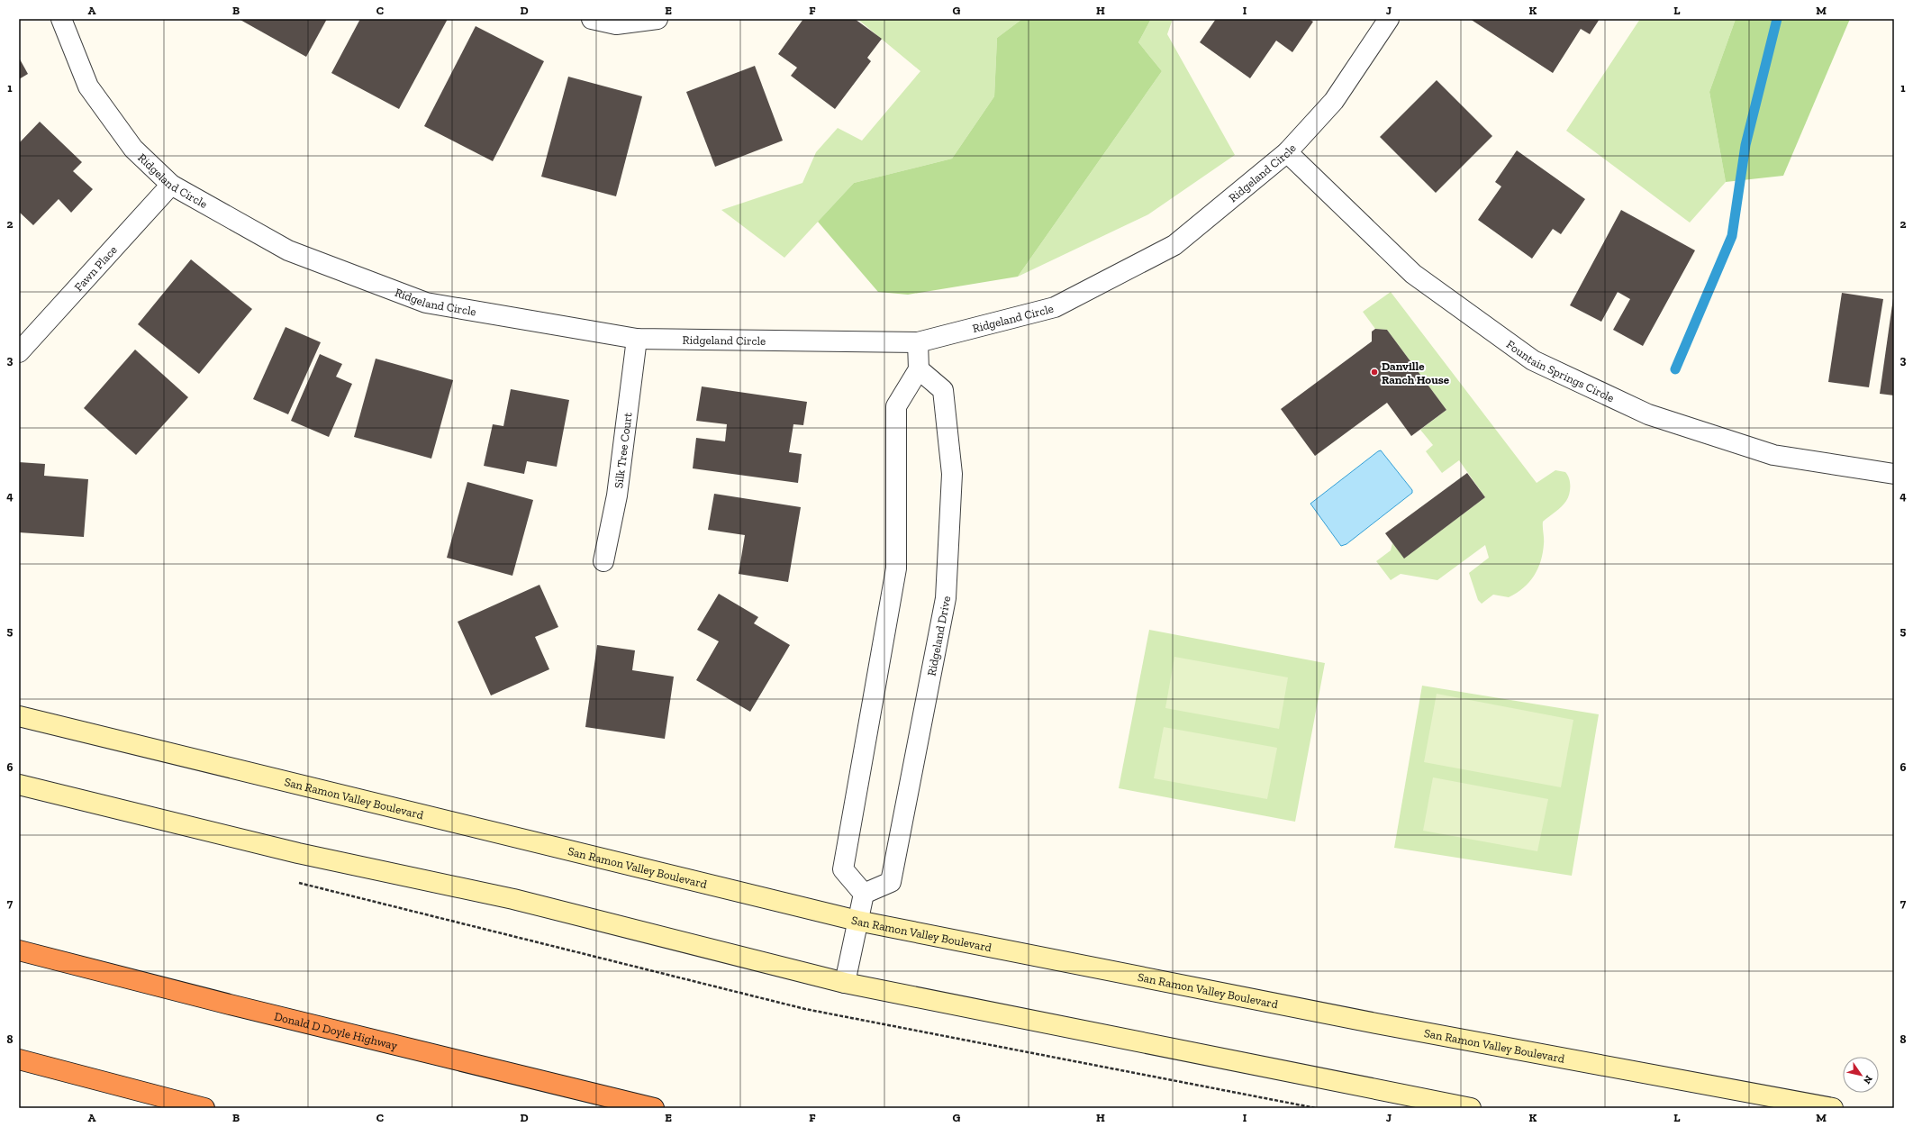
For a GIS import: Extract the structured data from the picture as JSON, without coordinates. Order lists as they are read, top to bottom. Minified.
{"streets":{"highway":["Donald D Doyle Highway"],"main road":["San Ramon Valley Boulevard"],"street":["Ridgeland Circle","Fawn Place","Fountain Springs Circle","Silk Tree Court","Ridgeland Drive"]},"crossings":[["Ridgeland Circle","Fawn Place"],["Ridgeland Circle","Fountain Springs Circle"],["Ridgeland Circle","Silk Tree Court"]],"places":["Danville Ranch House"],"north":"bottom right","grid":{"columns":["A","B","C","D","E","F","G","H","I","J","K","L","M"],"rows":["1","2","3","4","5","6","7","8"]}}
